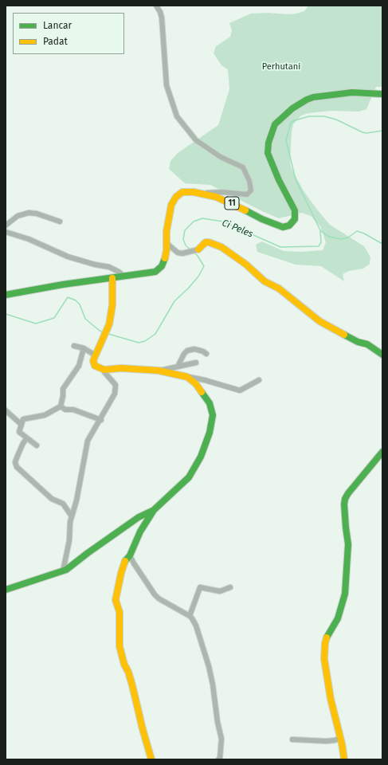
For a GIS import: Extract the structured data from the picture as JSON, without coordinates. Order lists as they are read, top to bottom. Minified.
{"streets":{"main road":["11"]},"water":["Ci Peles"],"parks":["Perhutani"],"legend":["Lancar","Padat"]}
